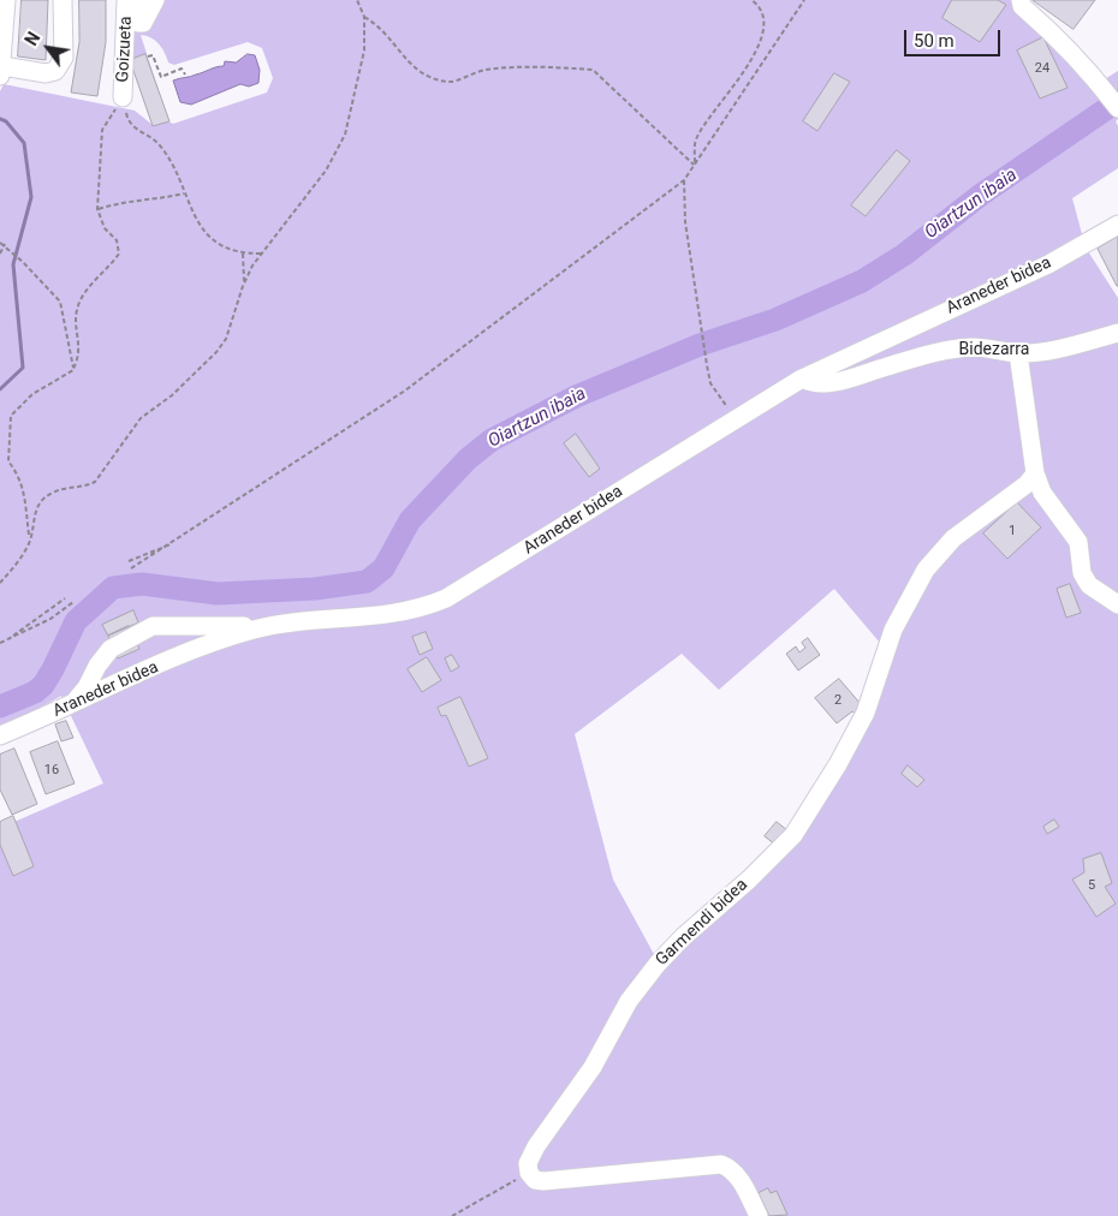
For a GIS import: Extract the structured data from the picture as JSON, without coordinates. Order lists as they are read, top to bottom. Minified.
{"streets":{"street":["Goizueta","Araneder bidea","Bidezarra","Garmendi bidea"]},"crossings":[["Araneder bidea","Bidezarra"]],"water":["Oiartzun ibaia"],"house_numbers":["24","1","2","16","5"],"scale_bar":"50 m","north":"top left"}
